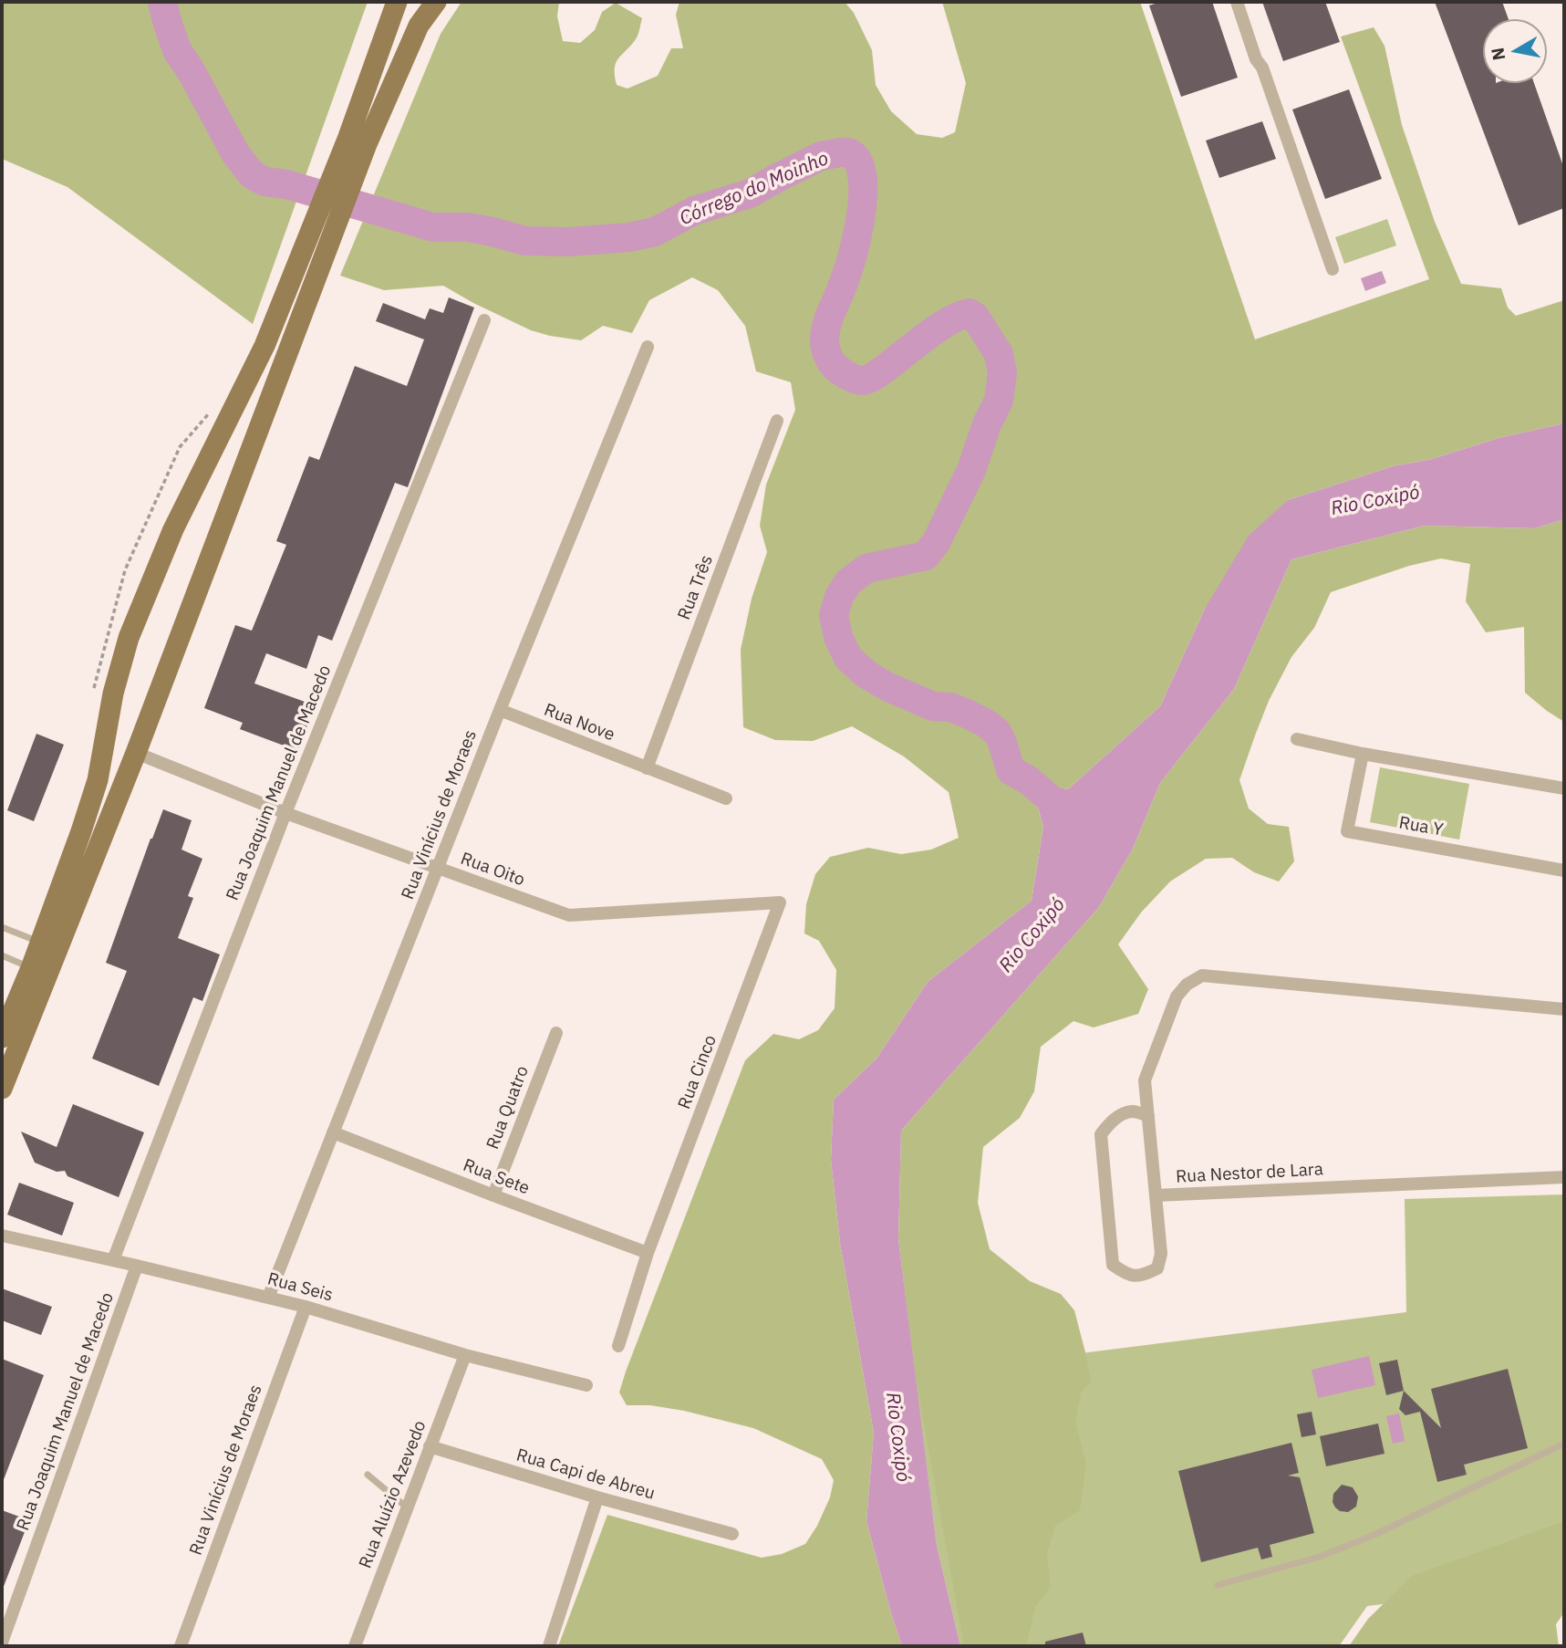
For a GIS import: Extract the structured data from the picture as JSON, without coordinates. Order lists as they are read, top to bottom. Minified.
{"streets":{"street":["Rua Três","Rua Nove","Rua Joaquim Manuel de Macedo","Rua Vinícius de Moraes","Rua Y","Rua Oito","Rua Cinco","Rua Quatro","Rua Nestor de Lara","Rua Sete","Rua Seis","Rua Capi de Abreu","Rua Aluízio Azevedo"]},"crossings":[["Rua Três","Rua Nove"],["Rua Nove","Rua Vinícius de Moraes"],["Rua Joaquim Manuel de Macedo","Rua Oito"],["Rua Joaquim Manuel de Macedo","Rua Seis"],["Rua Vinícius de Moraes","Rua Oito"],["Rua Vinícius de Moraes","Rua Sete"],["Rua Vinícius de Moraes","Rua Seis"],["Rua Oito","Rua Cinco"],["Rua Cinco","Rua Sete"],["Rua Quatro","Rua Sete"],["Rua Seis","Rua Aluízio Azevedo"],["Rua Capi de Abreu","Rua Aluízio Azevedo"]],"water":["Córrego do Moinho","Rio Coxipó"],"north":"left"}
